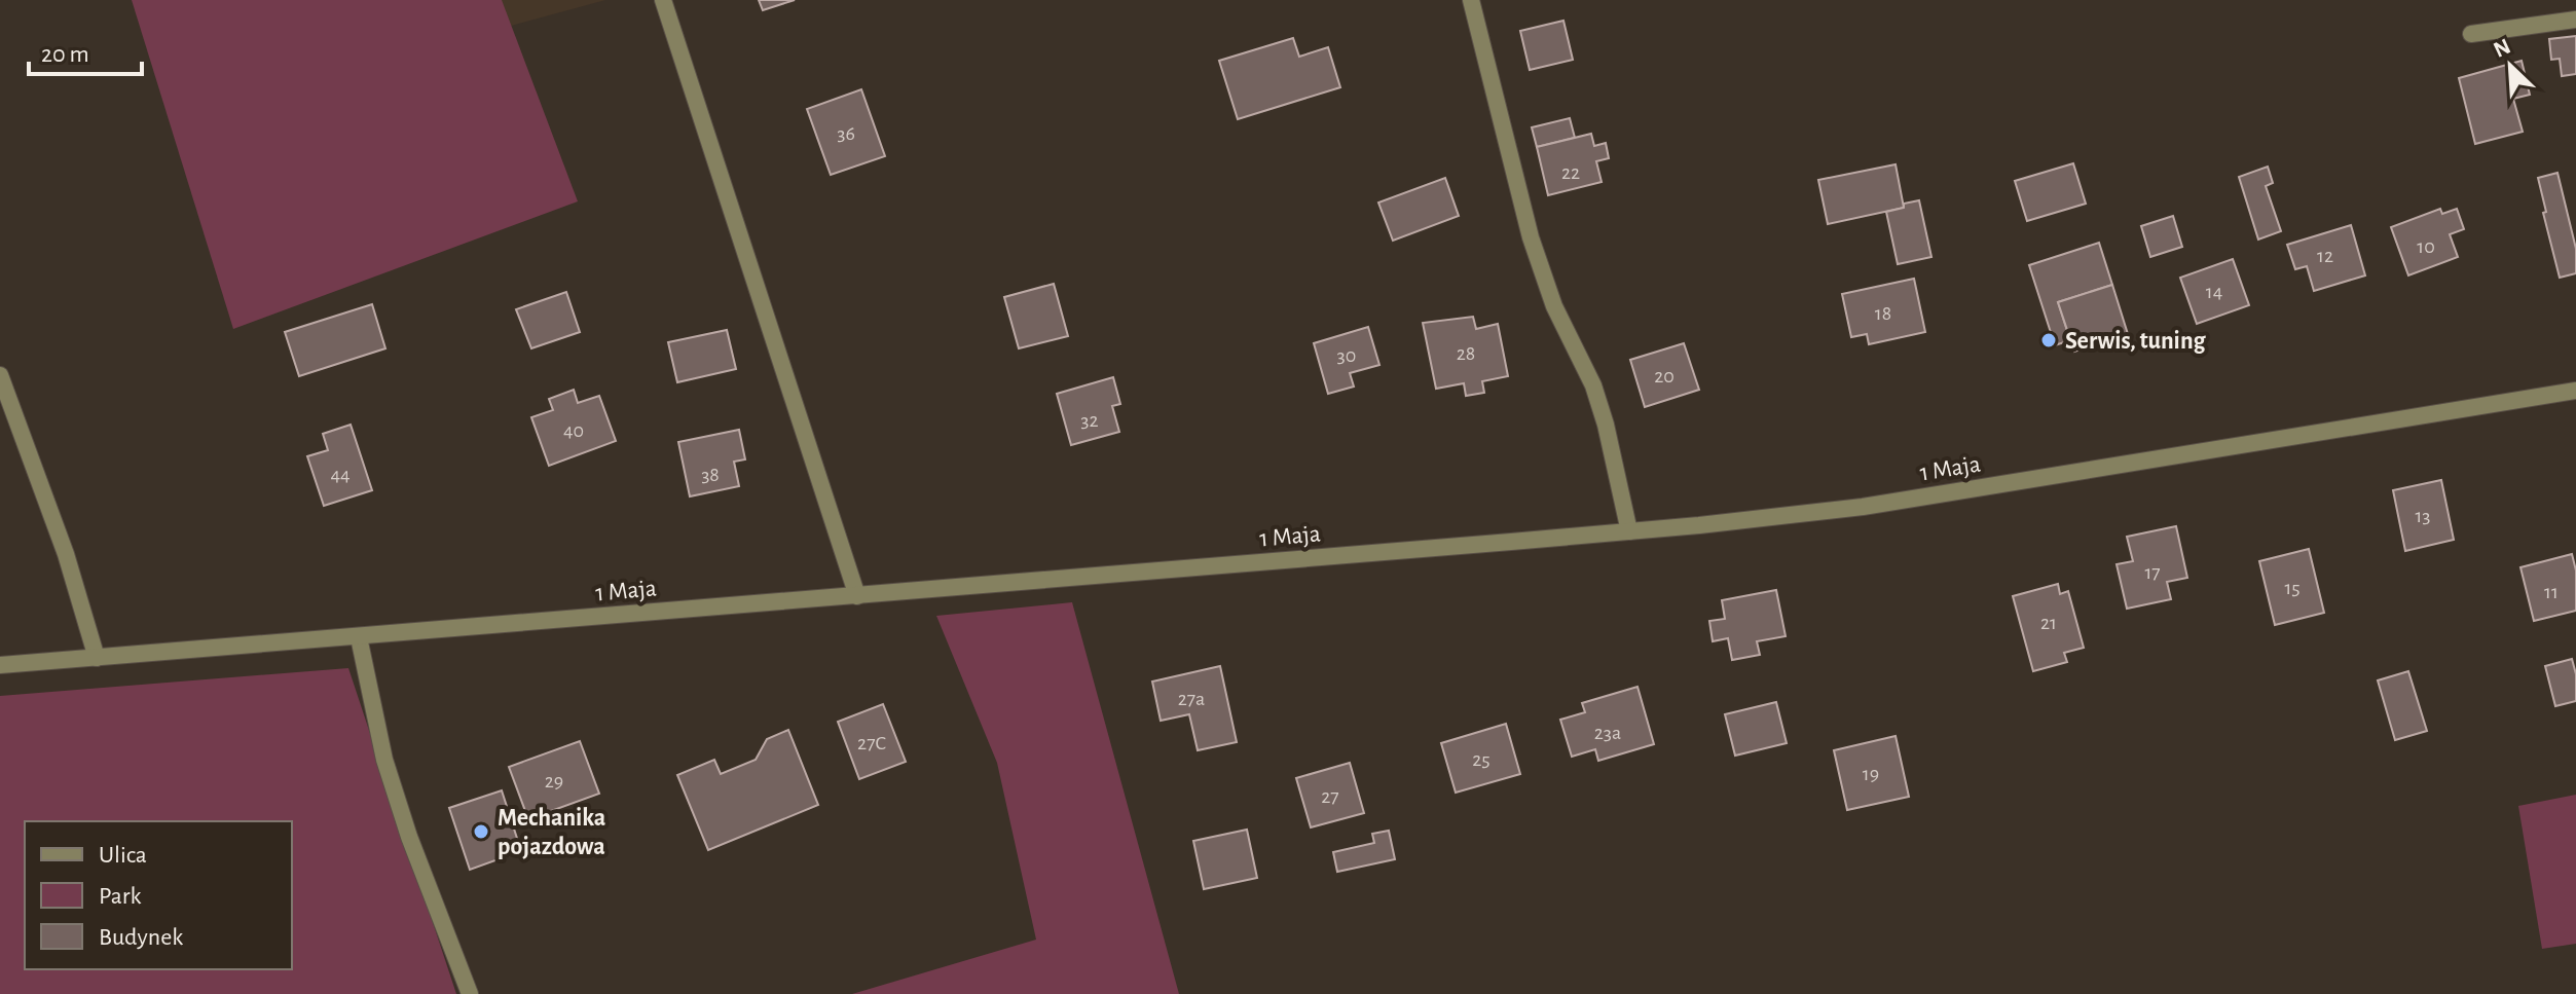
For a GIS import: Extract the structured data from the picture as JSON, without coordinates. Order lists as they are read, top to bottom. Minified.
{"streets":{"street":["1 Maja"]},"places":["Serwis, tuning","Mechanika pojazdowa"],"house_numbers":["36","22","10","12","14","18","28","30","20","32","40","44","38","13","17","15","11","21","27a","23a","27C","25","19","29","27"],"legend":["Ulica","Park","Budynek"],"scale_bar":"20 m","north":"top left"}
